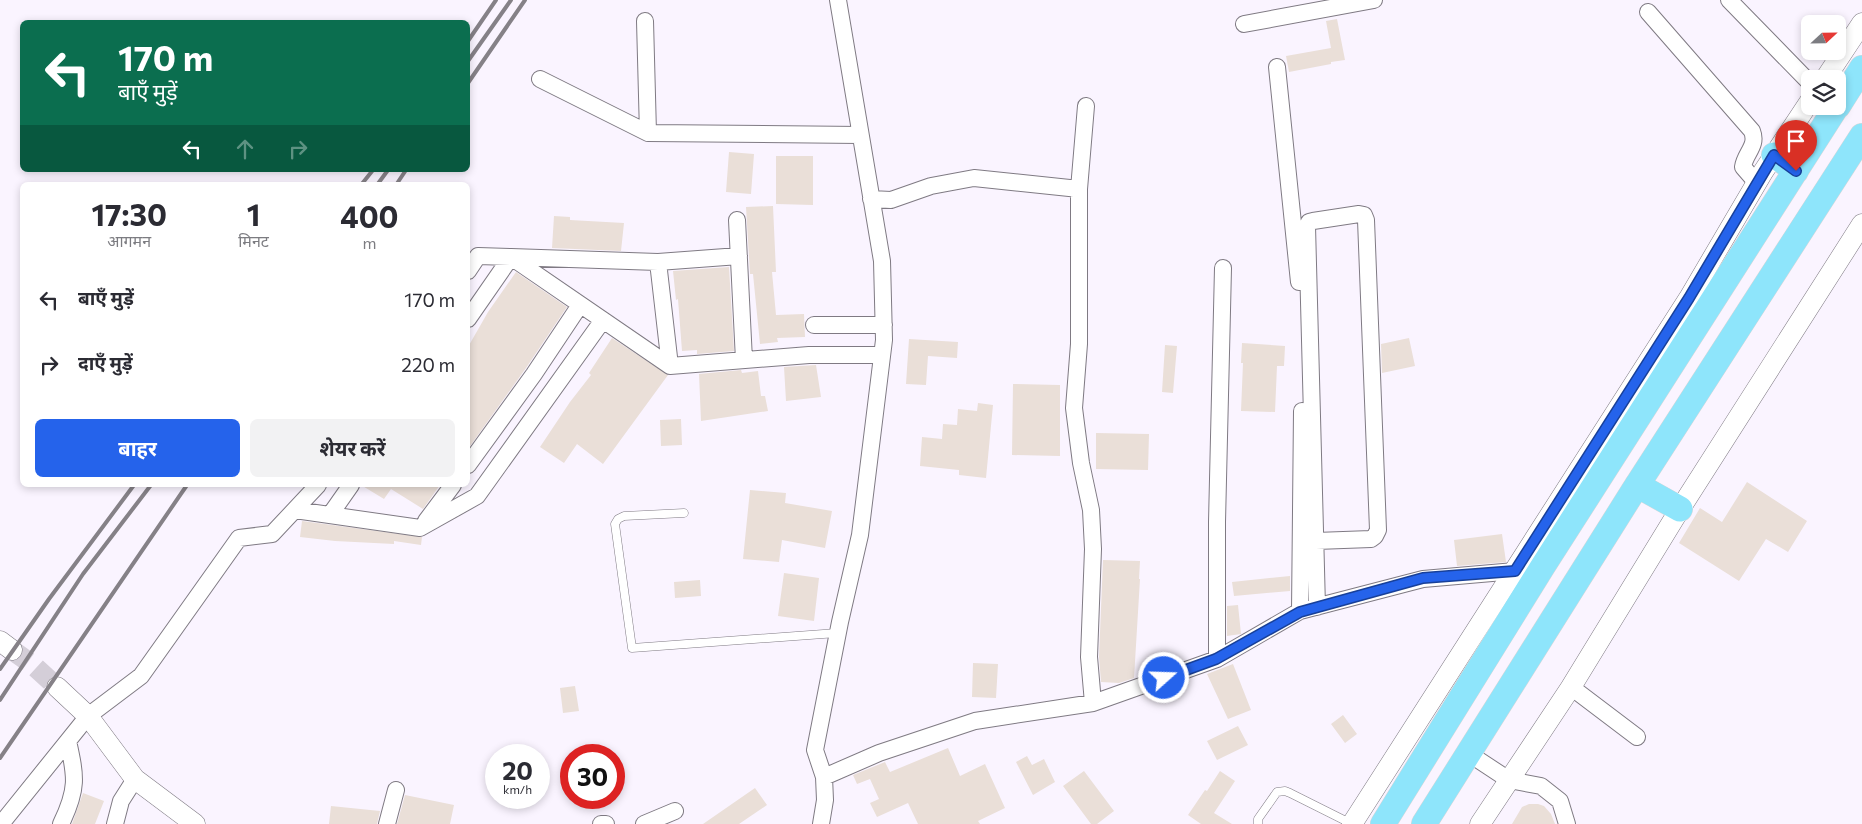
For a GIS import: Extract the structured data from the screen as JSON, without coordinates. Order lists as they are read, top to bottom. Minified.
{"north":"right","page":{"turn":["170 m","बाएँ मुड़ें"],"eta":["17:30","आगमन","1","मिनट","400","m"],"list":[{"name":"बाएँ मुड़ें","value":"170 m"},{"name":"दाएँ मुड़ें","value":"220 m"}],"buttons":["बाहर","शेयर करें"],"speed":"20 km/h","limit":"30"}}
